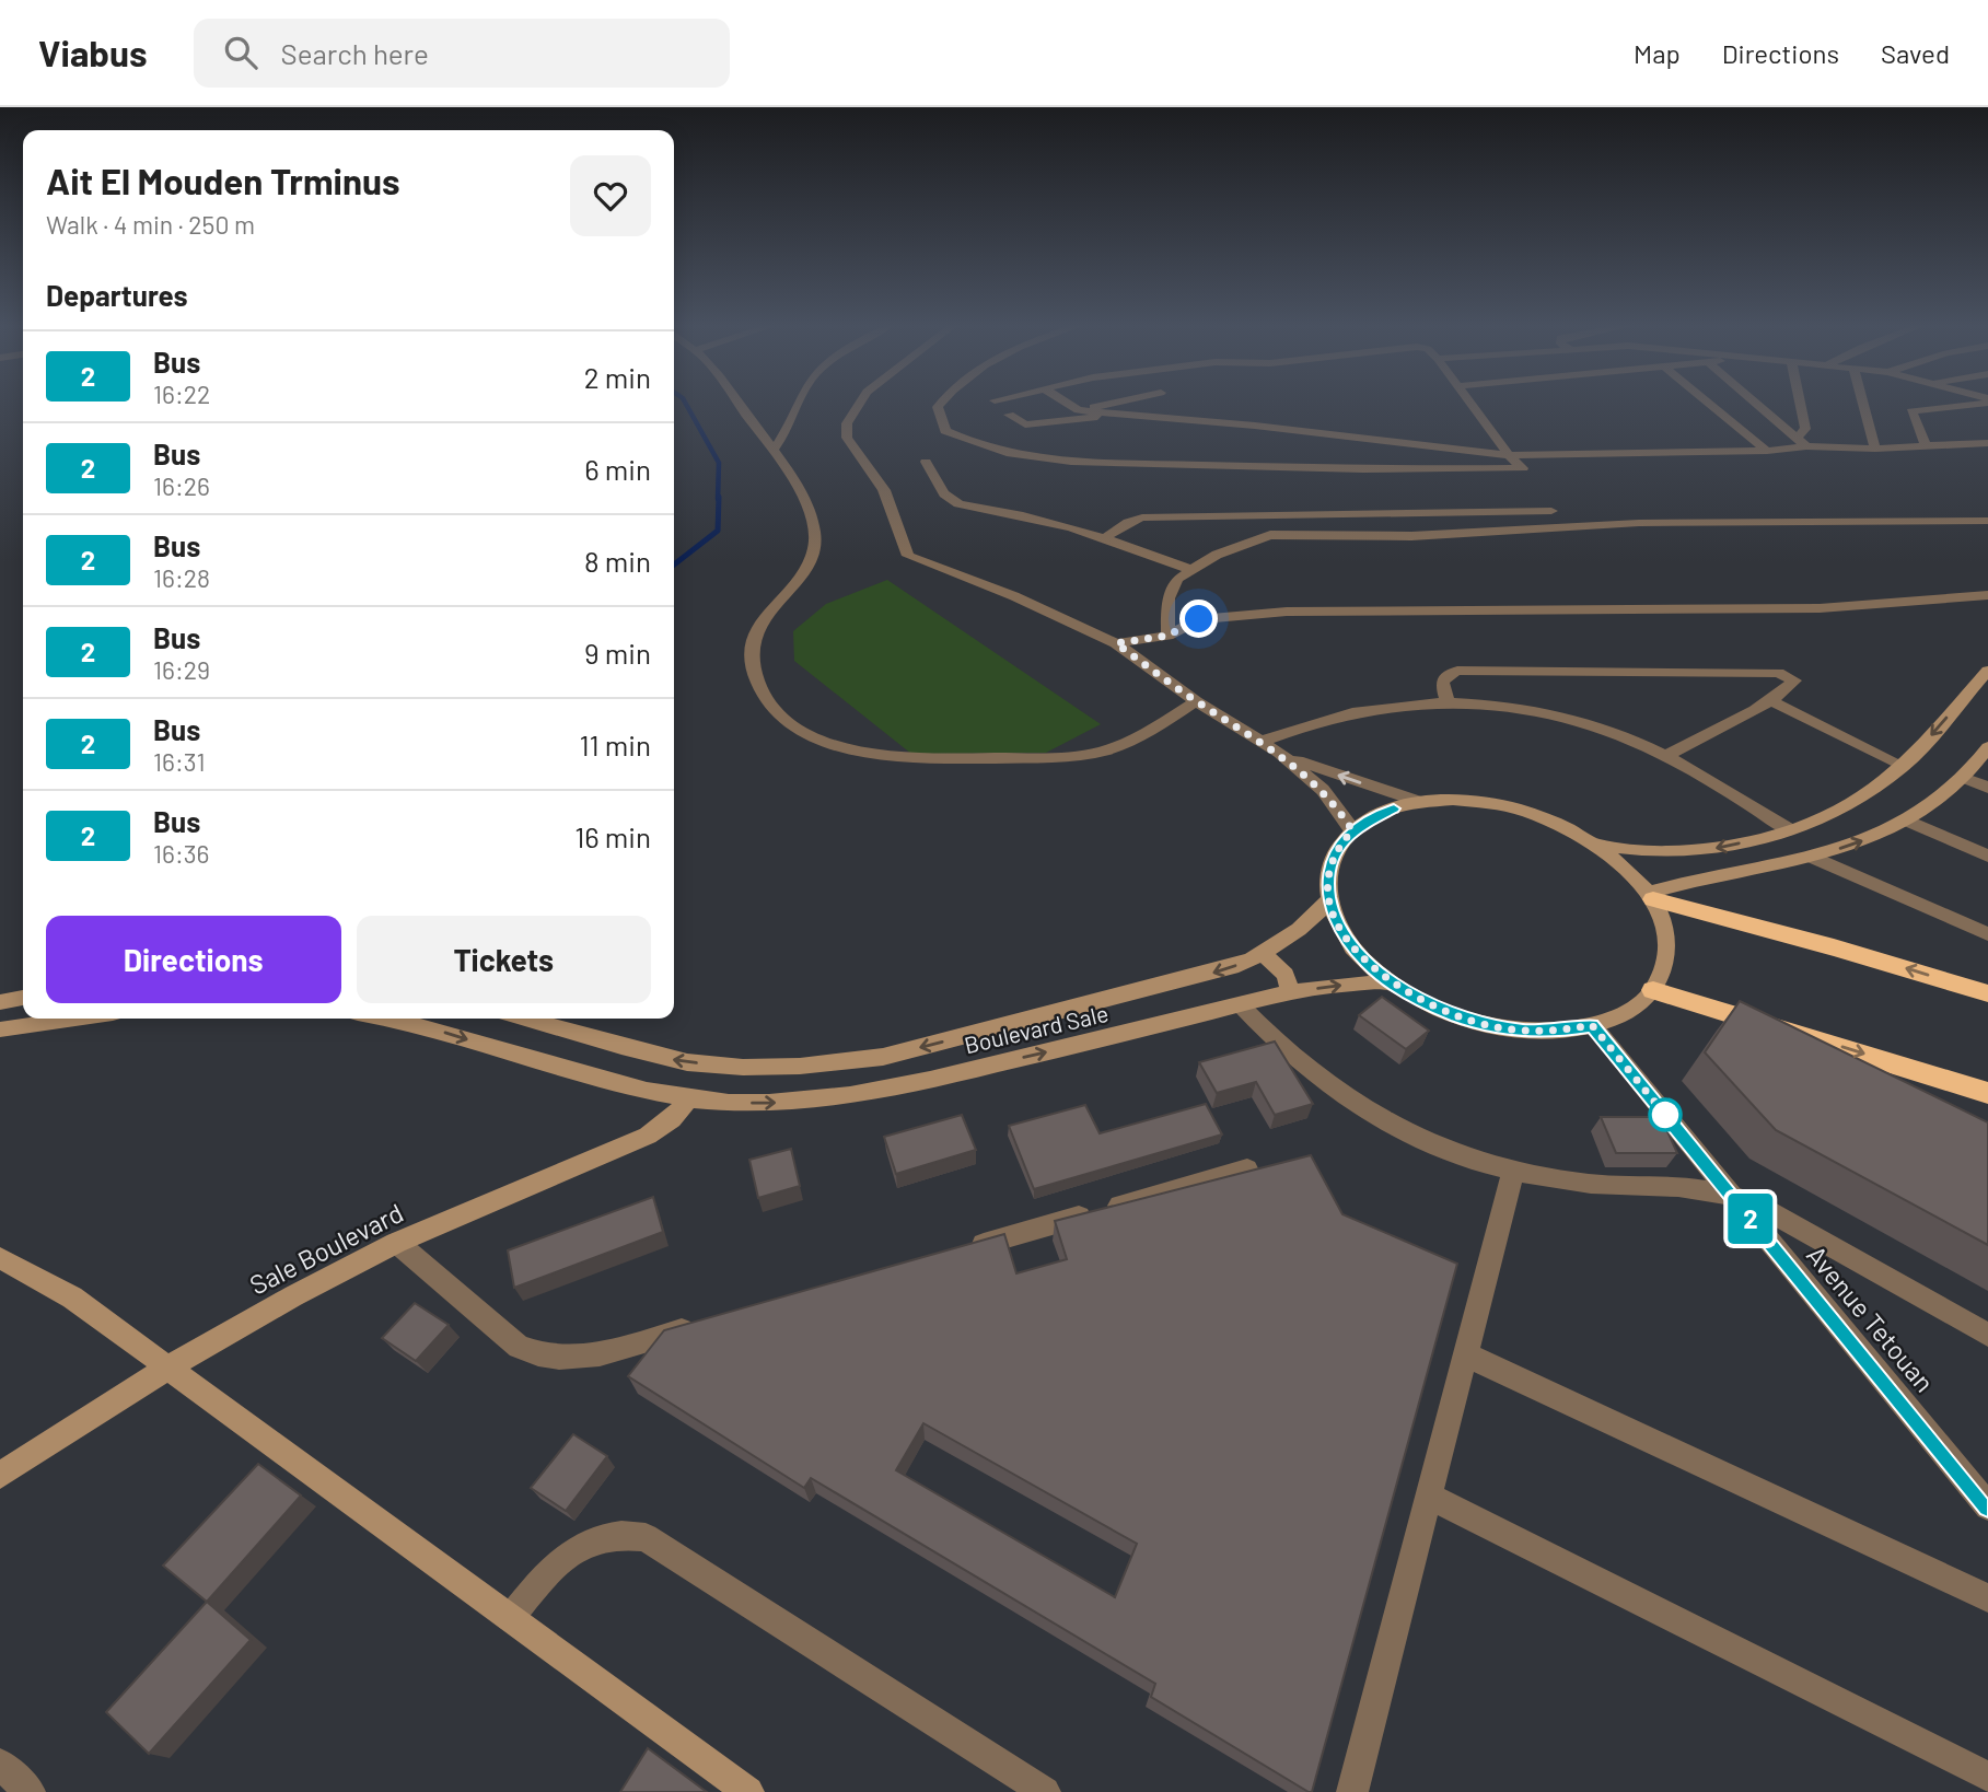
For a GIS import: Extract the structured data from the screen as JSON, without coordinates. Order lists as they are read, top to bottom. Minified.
{"streets":{"street":["Boulevard Sale","Sale Boulevard","Avenue Tetouan"]},"crossings":[["Boulevard Sale","Sale Boulevard"]],"lines":["bus line 2"],"page":{"header":"Viabus","search":"Search here","nav":["Map","Directions","Saved"],"on_map":"2","heading":[["Ait El Mouden Trminus","Walk · 4 min · 250 m"],"Departures"],"list":[{"mark":"2","name":"Bus","note":"16:22","value":"2 min"},{"mark":"2","name":"Bus","note":"16:26","value":"6 min"},{"mark":"2","name":"Bus","note":"16:28","value":"8 min"},{"mark":"2","name":"Bus","note":"16:29","value":"9 min"},{"mark":"2","name":"Bus","note":"16:31","value":"11 min"},{"mark":"2","name":"Bus","note":"16:36","value":"16 min"}],"buttons":["Directions","Tickets"]}}
